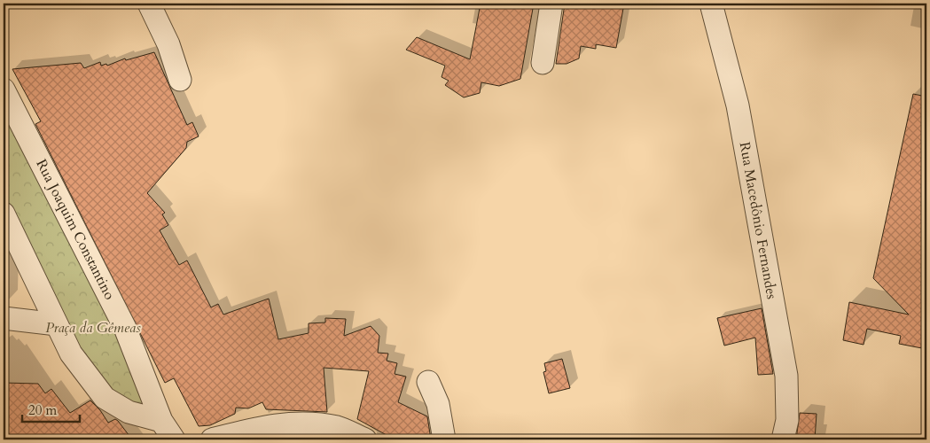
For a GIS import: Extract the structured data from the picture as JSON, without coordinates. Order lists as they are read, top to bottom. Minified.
{"streets":{"street":["Rua Macedônio Fernandes","Rua Joaquim Constantino"]},"parks":["Praça da Gêmeas"],"scale_bar":"20 m"}
